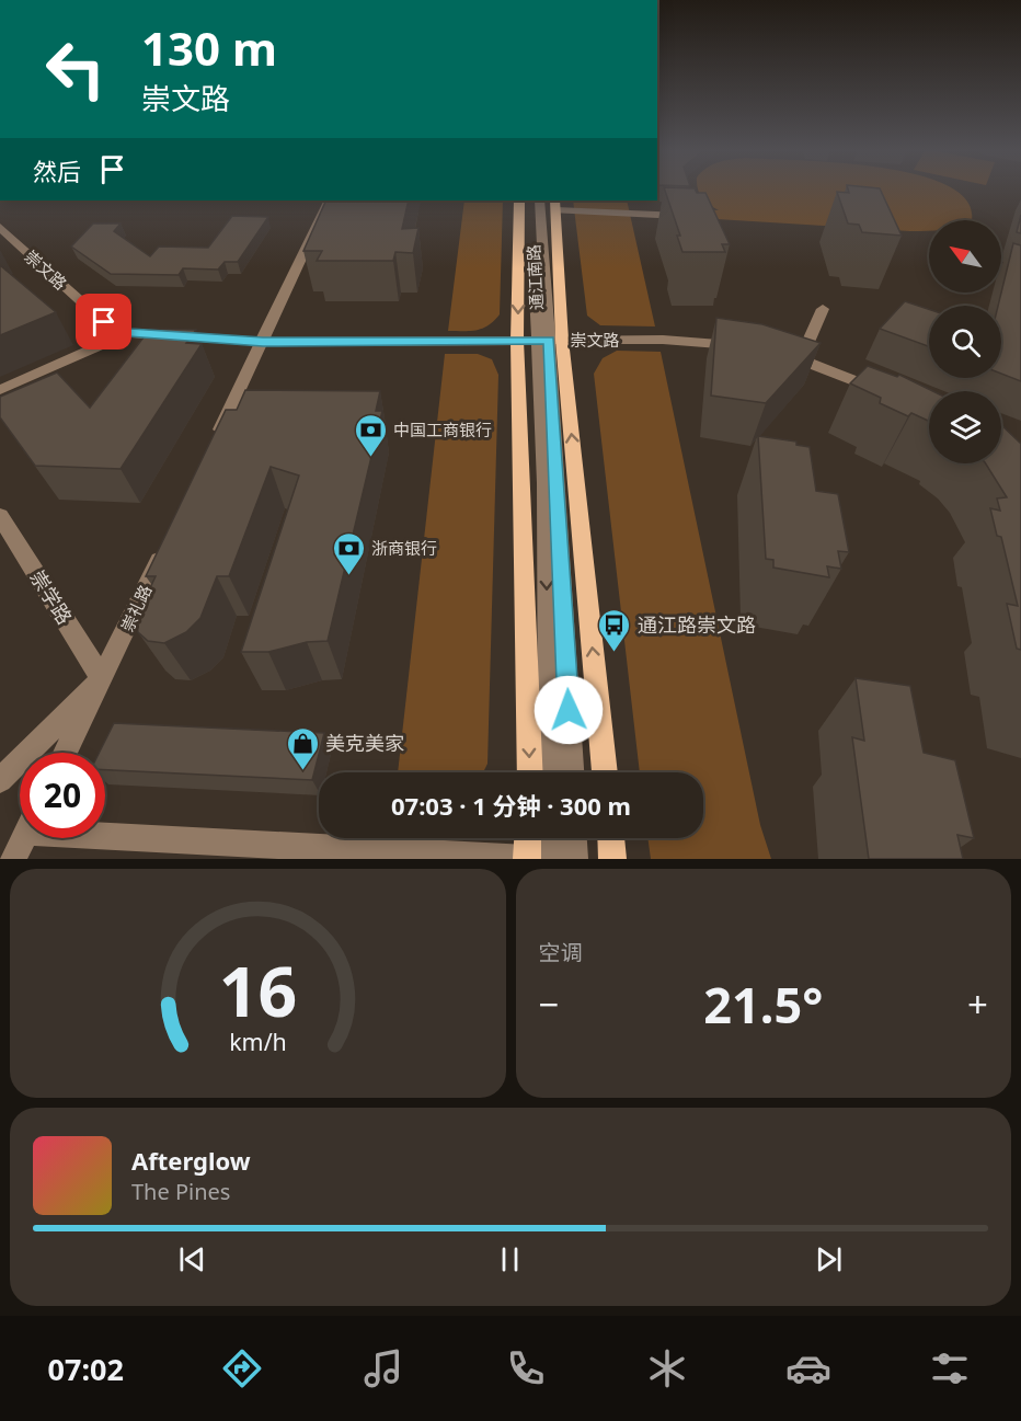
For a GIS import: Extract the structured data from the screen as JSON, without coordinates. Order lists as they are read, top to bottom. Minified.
{"streets":{"main road":["通江南路"],"street":["崇文路","崇学路","崇礼路"]},"crossings":[["崇文路","通江南路"],["崇学路","崇礼路"]],"places":{"bank":["中国工商银行","浙商银行"],"bus stop":["通江路崇文路"],"shop":["美克美家"]},"north":"top left","page":{"turn":["130 m","崇文路"],"then":"然后","limit":"20","trip":"07:03 · 1 分钟 · 300 m","tile":"空调","heat":["−","21.5°","+"],"song":["Afterglow","The Pines"],"tabs":"07:02","gauge":["16","km/h"]}}
